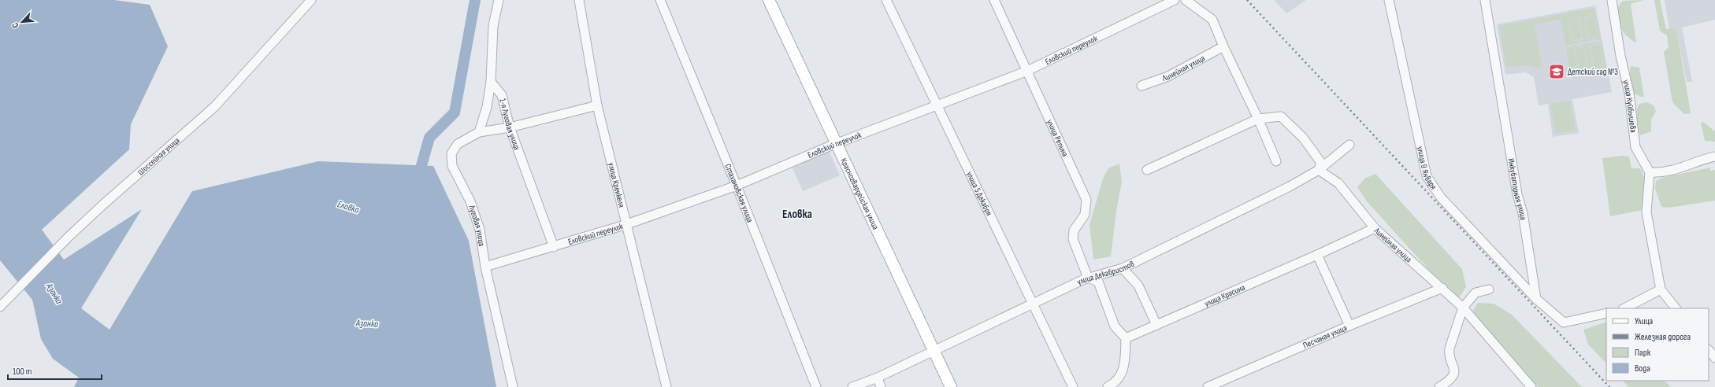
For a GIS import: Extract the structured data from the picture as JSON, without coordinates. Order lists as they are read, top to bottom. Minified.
{"streets":{"main road":["Красногвардейская улица"],"street":["Еловский переулок","Линейная улица","улица Куйбышева","1-я Луговая улица","улица Репина","Шоссейная улица","улица 9 Января","улица Кренкеля","Инкубаторная улица","Стахановская улица","улица 5 Декабря","Луговая улица","улица Декабристов","улица Красина","Песчаная улица"]},"crossings":[["Еловский переулок","1-я Луговая улица"],["Еловский переулок","улица Репина"],["Еловский переулок","улица Кренкеля"],["Еловский переулок","Стахановская улица"],["Еловский переулок","Красногвардейская улица"],["Еловский переулок","улица 5 Декабря"],["Еловский переулок","Луговая улица"],["Линейная улица","улица Декабристов"],["Линейная улица","улица Красина"],["Линейная улица","Песчаная улица"],["улица Репина","улица Декабристов"],["улица 9 Января","Инкубаторная улица"],["Красногвардейская улица","улица Декабристов"],["улица 5 Декабря","улица Декабристов"]],"districts":["Еловка"],"water":["Еловка","Азанка"],"places":{"school or university":["Детский сад №3"]},"legend":["Улица","Железная дорога","Парк","Вода"],"scale_bar":"100 m","north":"bottom left"}
